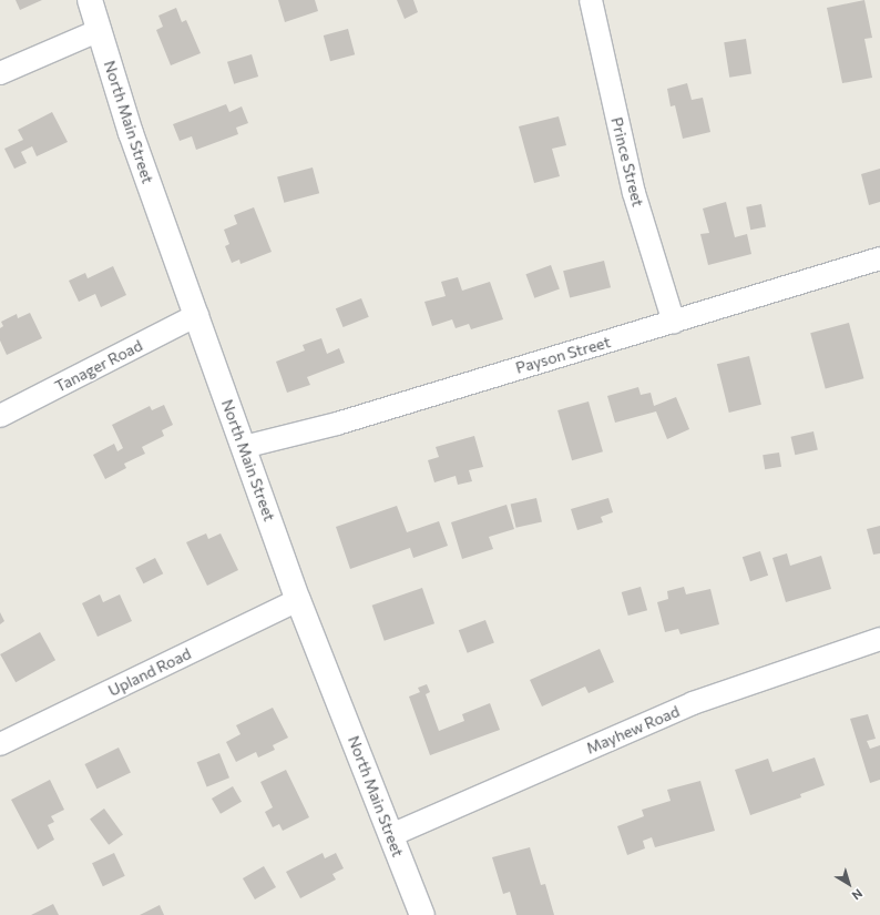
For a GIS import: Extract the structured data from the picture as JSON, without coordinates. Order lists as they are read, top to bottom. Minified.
{"streets":{"main road":["North Main Street"],"street":["Prince Street","Payson Street","Tanager Road","Upland Road","Mayhew Road"]},"crossings":[["North Main Street","Payson Street"],["North Main Street","Tanager Road"],["North Main Street","Upland Road"],["North Main Street","Mayhew Road"],["Prince Street","Payson Street"]],"north":"bottom right"}
